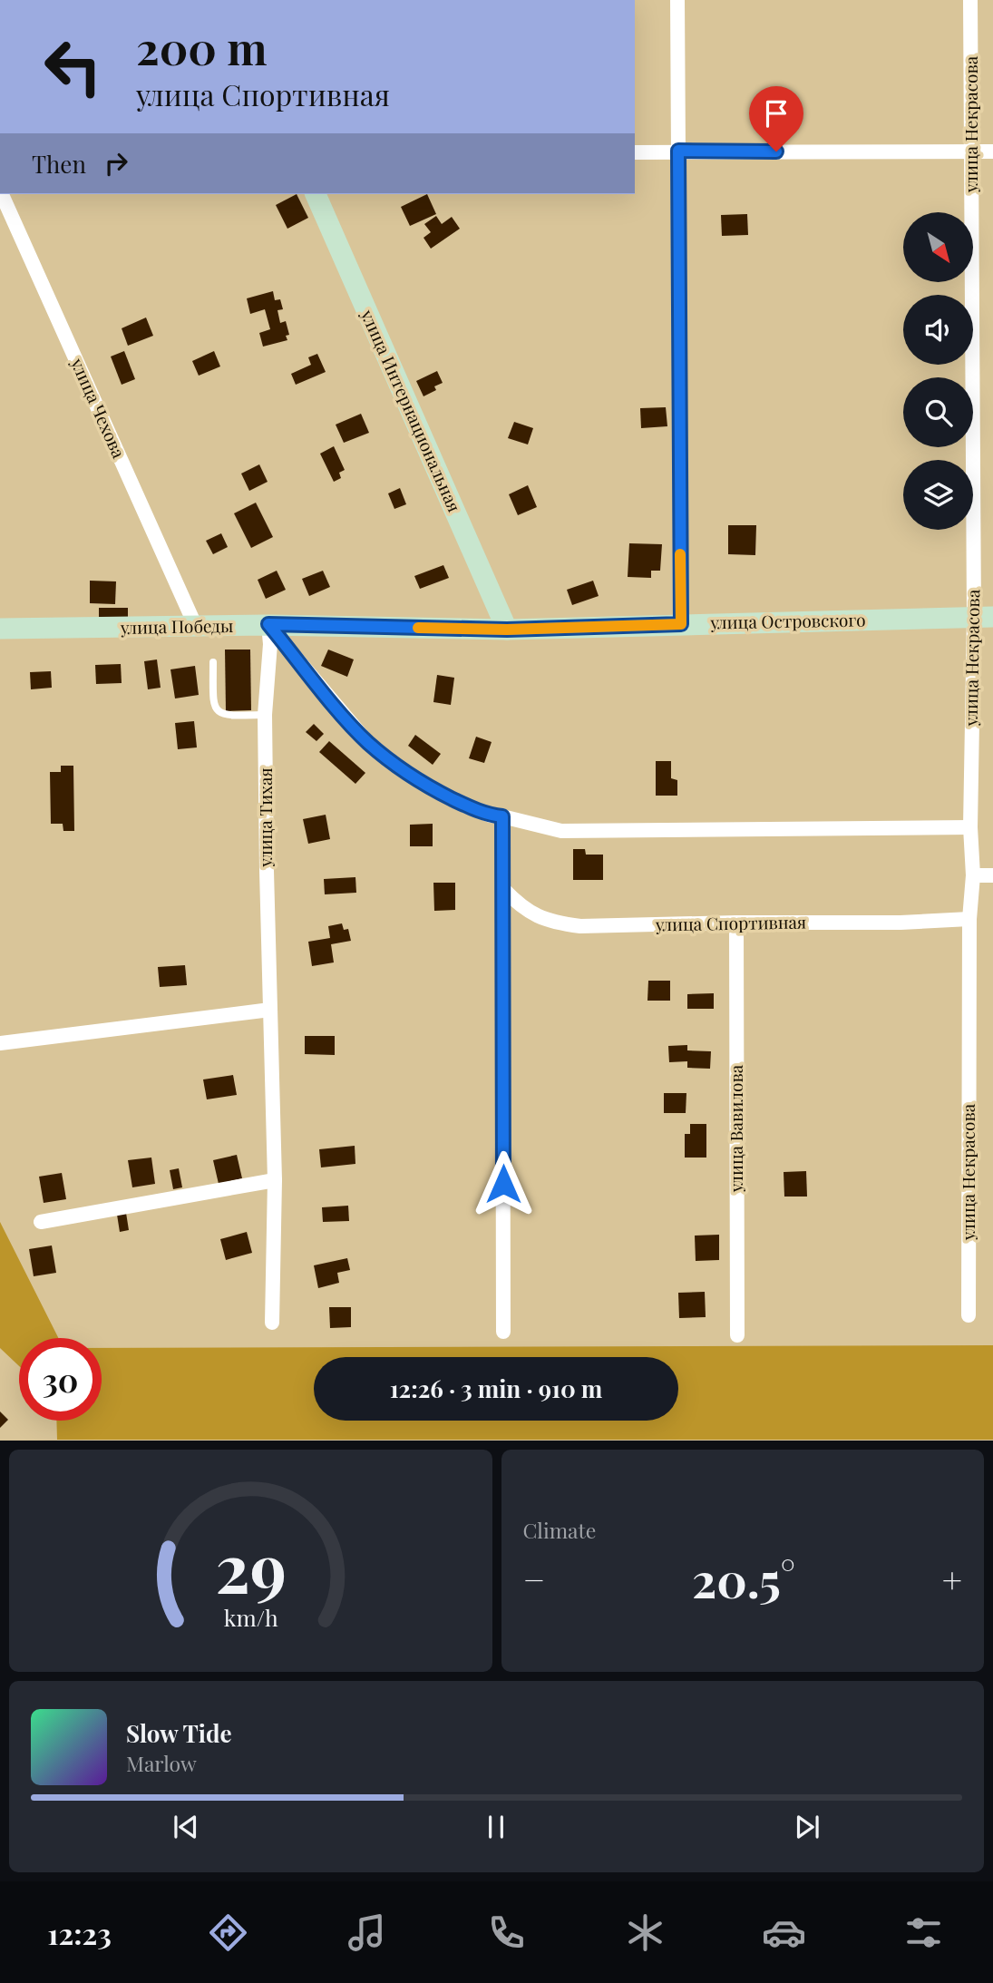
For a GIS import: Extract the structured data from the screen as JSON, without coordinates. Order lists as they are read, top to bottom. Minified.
{"streets":{"main road":["улица Интернациональная","улица Островского","улица Победы"],"street":["улица Некрасова","улица Чехова","улица Тихая","улица Спортивная","улица Вавилова"]},"crossings":[["улица Некрасова","улица Островского"],["улица Некрасова","улица Спортивная"],["улица Чехова","улица Победы"],["улица Интернациональная","улица Островского"],["улица Интернациональная","улица Победы"],["улица Островского","улица Победы"],["улица Победы","улица Тихая"],["улица Спортивная","улица Вавилова"]],"north":"bottom right","page":{"turn":["200 m","улица Спортивная"],"then":"Then","limit":"30","trip":"12:26 · 3 min · 910 m","tile":"Climate","heat":["−","20.5°","+"],"song":["Slow Tide","Marlow"],"tabs":"12:23","gauge":["29","km/h"]}}
